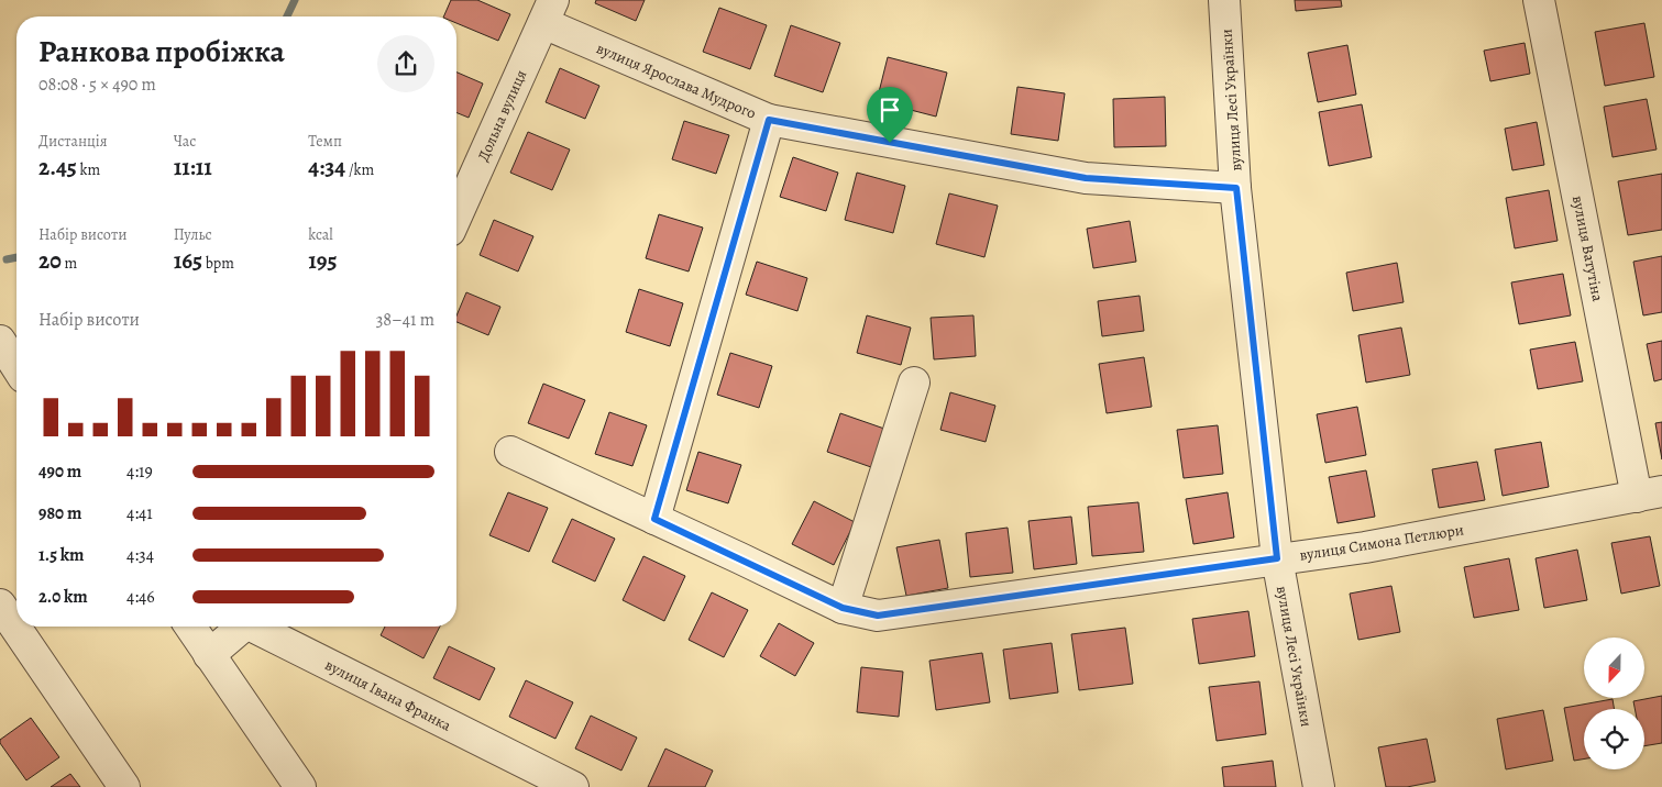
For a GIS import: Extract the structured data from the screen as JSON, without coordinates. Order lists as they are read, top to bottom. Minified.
{"streets":{"street":["вулиця Ярослава Мудрого","вулиця Лесі Українки","Дольна вулиця","вулиця Ватутіна","вулиця Симона Петлюри","вулиця Івана Франка"]},"crossings":[["вулиця Ярослава Мудрого","вулиця Лесі Українки"],["вулиця Ярослава Мудрого","Дольна вулиця"],["вулиця Лесі Українки","вулиця Симона Петлюри"],["вулиця Ватутіна","вулиця Симона Петлюри"]],"north":"bottom","page":{"heading":["Ранкова пробіжка","08:08 · 5 × 490 m"],"stats":[["Дистанція","2.45 km"],["Час","11:11"],["Темп","4:34 /km"],["Набір висоти","20 m"],["Пульс","165 bpm"],["kcal","195"]],"chart":["Набір висоти","38–41 m"],"list":[{"name":"490 m","note":"4:19"},{"name":"980 m","note":"4:41"},{"name":"1.5 km","note":"4:34"},{"name":"2.0 km","note":"4:46"}]}}
